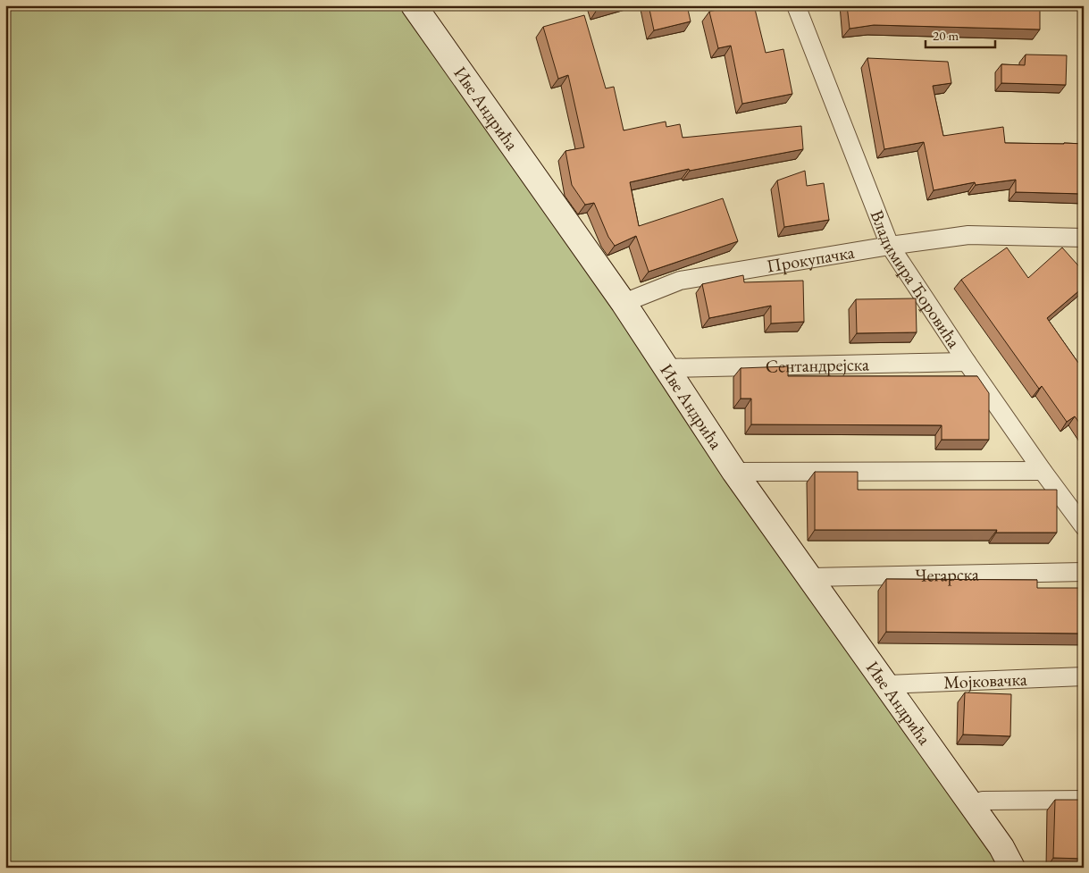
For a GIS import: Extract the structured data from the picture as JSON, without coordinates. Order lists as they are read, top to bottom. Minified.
{"streets":{"street":["Иве Андрића","Прокупачка","Владимира Ћоровића","Сентандрејска","Чегарска","Мојковачка"]},"crossings":[["Иве Андрића","Прокупачка"],["Иве Андрића","Сентандрејска"],["Иве Андрића","Чегарска"],["Иве Андрића","Мојковачка"],["Прокупачка","Владимира Ћоровића"],["Владимира Ћоровића","Сентандрејска"]],"scale_bar":"20 m"}
